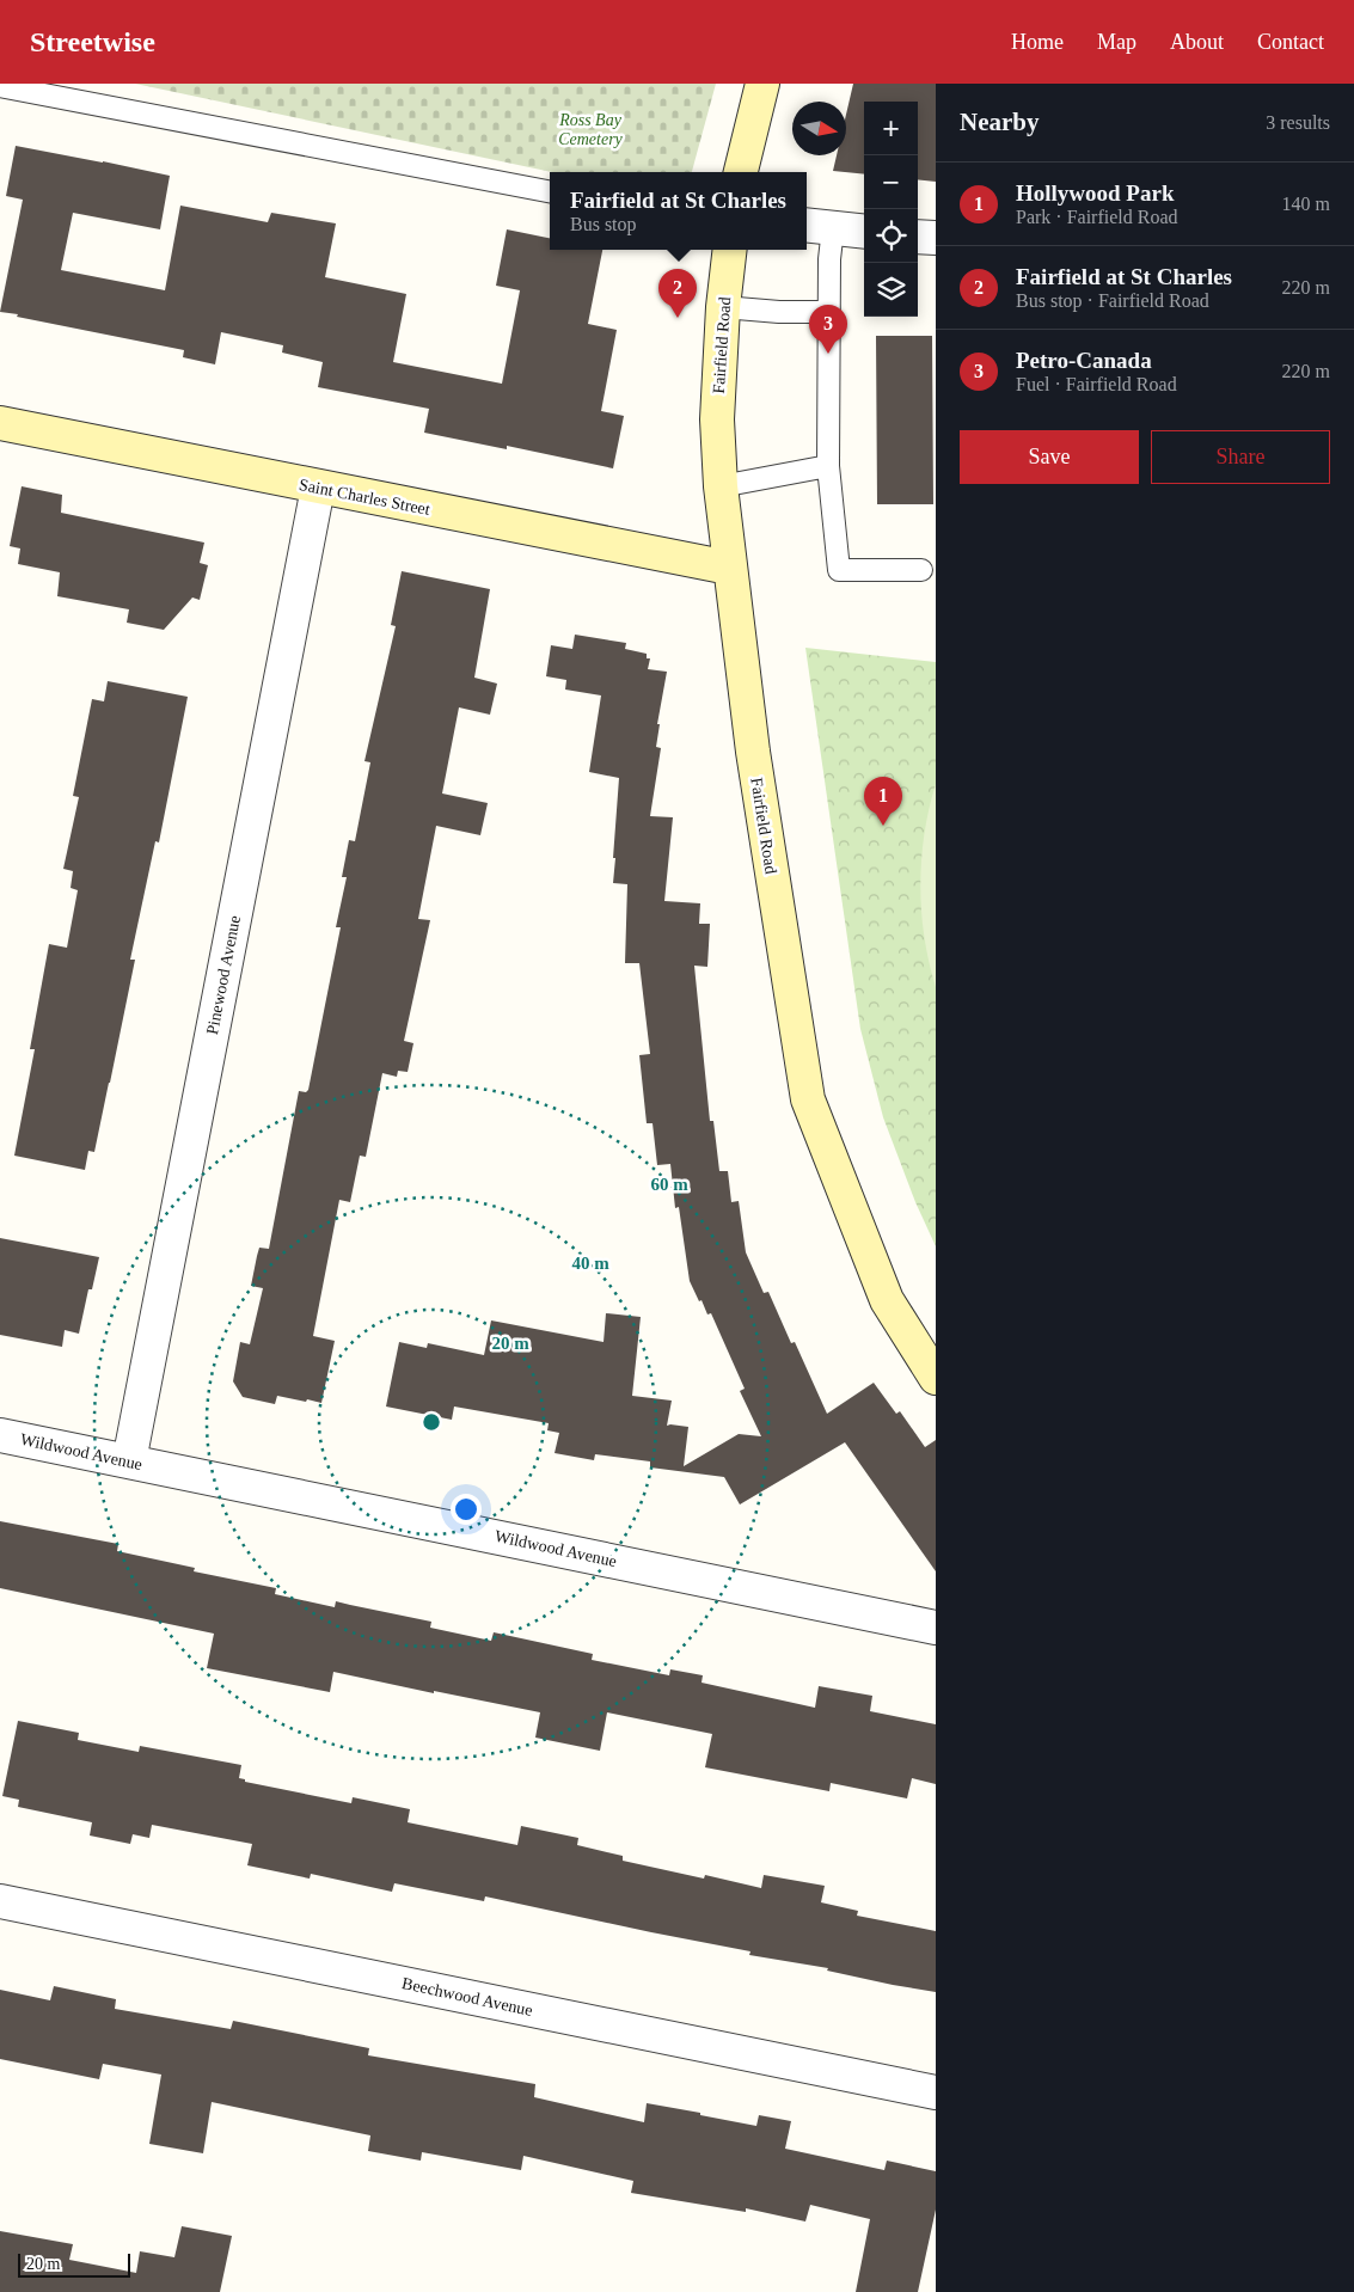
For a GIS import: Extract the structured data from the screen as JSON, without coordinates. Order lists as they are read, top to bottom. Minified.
{"streets":{"street":["Fairfield Road","Saint Charles Street","Pinewood Avenue","Wildwood Avenue","Beechwood Avenue"]},"crossings":[["Fairfield Road","Saint Charles Street"],["Saint Charles Street","Pinewood Avenue"],["Pinewood Avenue","Wildwood Avenue"]],"parks":["Ross Bay Cemetery"],"scale_bar":"20 m","north":"right","page":{"header":"Streetwise","nav":["Home","Map","About","Contact"],"heading":["Nearby","3 results"],"map_buttons":["+","−"],"list":[{"mark":"1","name":"Hollywood Park","note":"Park · Fairfield Road","value":"140 m"},{"mark":"2","name":"Fairfield at St Charles","note":"Bus stop · Fairfield Road","value":"220 m"},{"mark":"3","name":"Petro-Canada","note":"Fuel · Fairfield Road","value":"220 m"}],"popup":["Fairfield at St Charles","Bus stop"],"pins":["2","3","1"],"buttons":["Save","Share"],"scale":"20 m"},"rings":["60 m","40 m","20 m"]}
